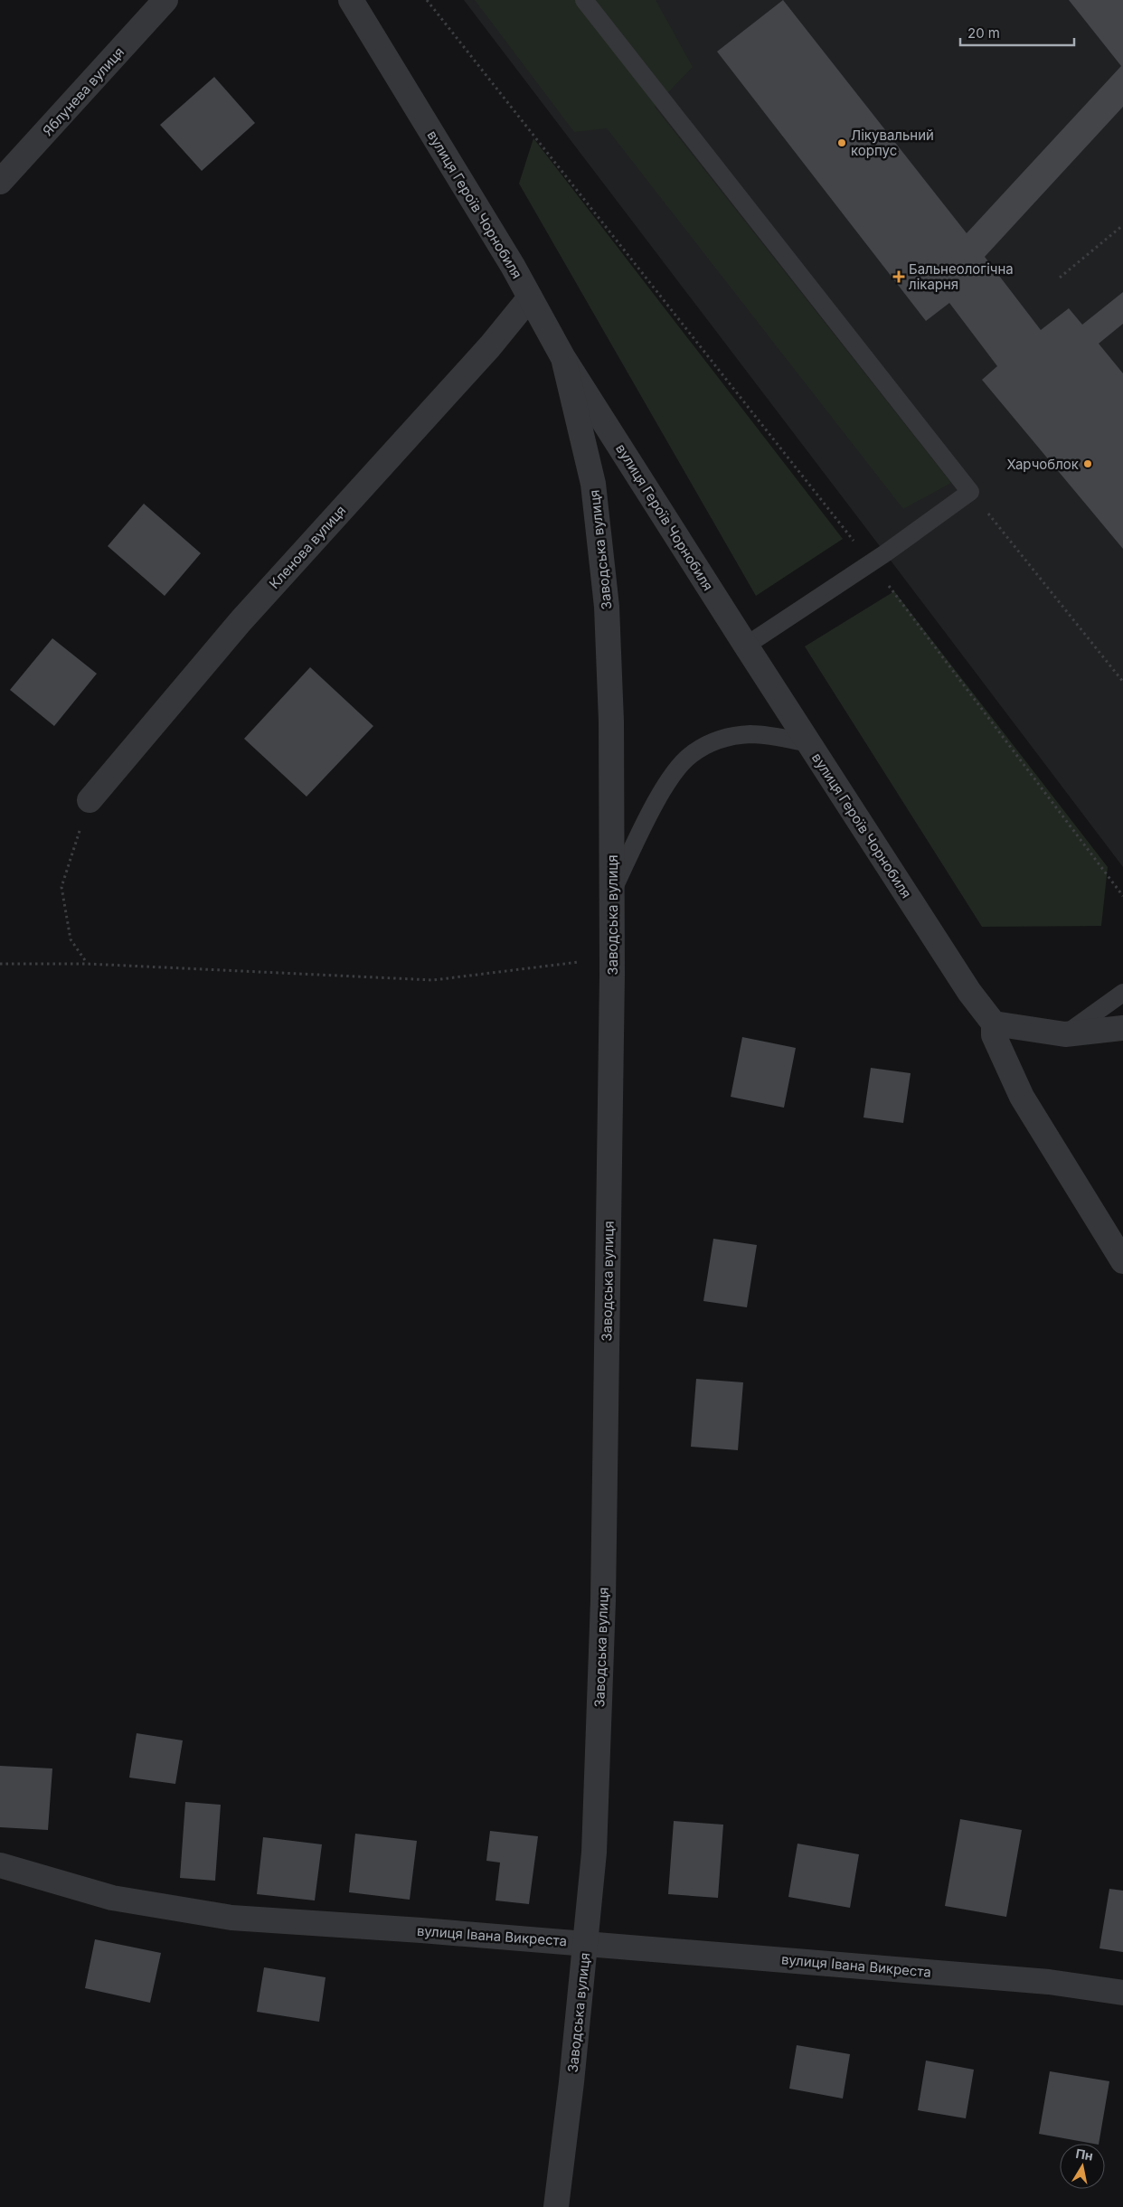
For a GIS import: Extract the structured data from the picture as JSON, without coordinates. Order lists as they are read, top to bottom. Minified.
{"streets":{"street":["Яблунева вулиця","вулиця Героїв Чорнобиля","Кленова вулиця","Заводська вулиця","вулиця Івана Викреста"]},"crossings":[["вулиця Героїв Чорнобиля","Кленова вулиця"],["вулиця Героїв Чорнобиля","Заводська вулиця"],["Заводська вулиця","вулиця Івана Викреста"]],"places":{"other":["Лікувальний корпус","Харчоблок"],"health":["Бальнеологічна лікарня"]},"scale_bar":"20 m","north":"top"}
